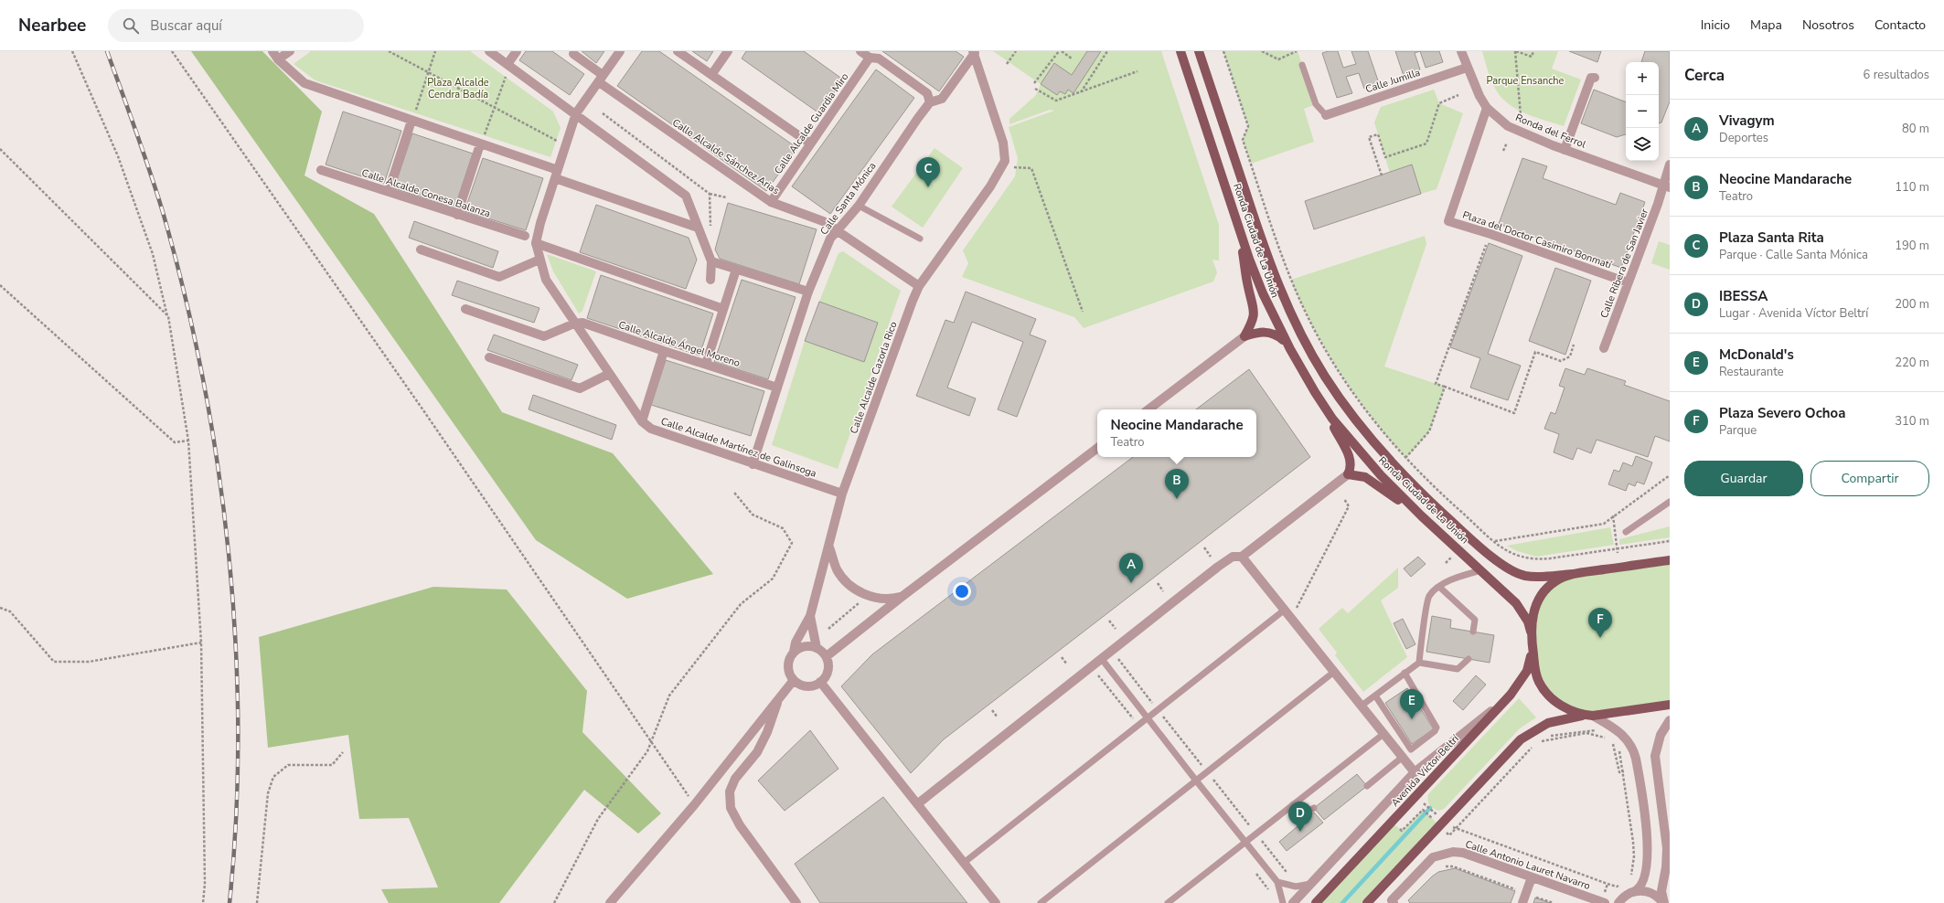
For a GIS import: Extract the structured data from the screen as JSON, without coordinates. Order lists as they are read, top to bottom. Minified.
{"streets":{"main road":["Ronda Ciudad de La Unión","Avenida Víctor Beltrí"],"street":["Calle Jumilla","Calle Alcalde Guardia Miro","Ronda del Ferrol","Calle Alcalde Sánchez Arias","Calle Alcalde Conesa Balanza","Calle Santa Mónica","Plaza del Doctor Casimiro Bonmatí","Calle Ribera de San Javier","Calle Alcalde Ángel Moreno","Calle Alcalde Cazorla Rico","Calle Alcalde Martínez de Galinsoga","Calle Antonio Lauret Navarro"]},"crossings":[["Calle Jumilla","Ronda del Ferrol"],["Calle Alcalde Guardia Miro","Calle Alcalde Sánchez Arias"],["Ronda del Ferrol","Plaza del Doctor Casimiro Bonmatí"],["Ronda del Ferrol","Calle Ribera de San Javier"],["Calle Alcalde Sánchez Arias","Calle Santa Mónica"],["Calle Alcalde Sánchez Arias","Calle Alcalde Cazorla Rico"],["Calle Santa Mónica","Calle Alcalde Ángel Moreno"],["Calle Santa Mónica","Calle Alcalde Martínez de Galinsoga"],["Plaza del Doctor Casimiro Bonmatí","Calle Ribera de San Javier"],["Calle Alcalde Ángel Moreno","Calle Alcalde Martínez de Galinsoga"],["Calle Alcalde Cazorla Rico","Calle Alcalde Martínez de Galinsoga"]],"parks":["Parque Ensanche","Plaza Alcalde Cendra Badía"],"page":{"header":"Nearbee","search":"Buscar aquí","nav":["Inicio","Mapa","Nosotros","Contacto"],"heading":["Cerca","6 resultados"],"map_buttons":["+","−"],"list":[{"mark":"A","name":"Vivagym","note":"Deportes","value":"80 m"},{"mark":"B","name":"Neocine Mandarache","note":"Teatro","value":"110 m"},{"mark":"C","name":"Plaza Santa Rita","note":"Parque · Calle Santa Mónica","value":"190 m"},{"mark":"D","name":"IBESSA","note":"Lugar · Avenida Víctor Beltrí","value":"200 m"},{"mark":"E","name":"McDonald's","note":"Restaurante","value":"220 m"},{"mark":"F","name":"Plaza Severo Ochoa","note":"Parque","value":"310 m"}],"pins":["C","B","A","F","E","D"],"popup":["Neocine Mandarache","Teatro"],"buttons":["Guardar","Compartir"]}}
